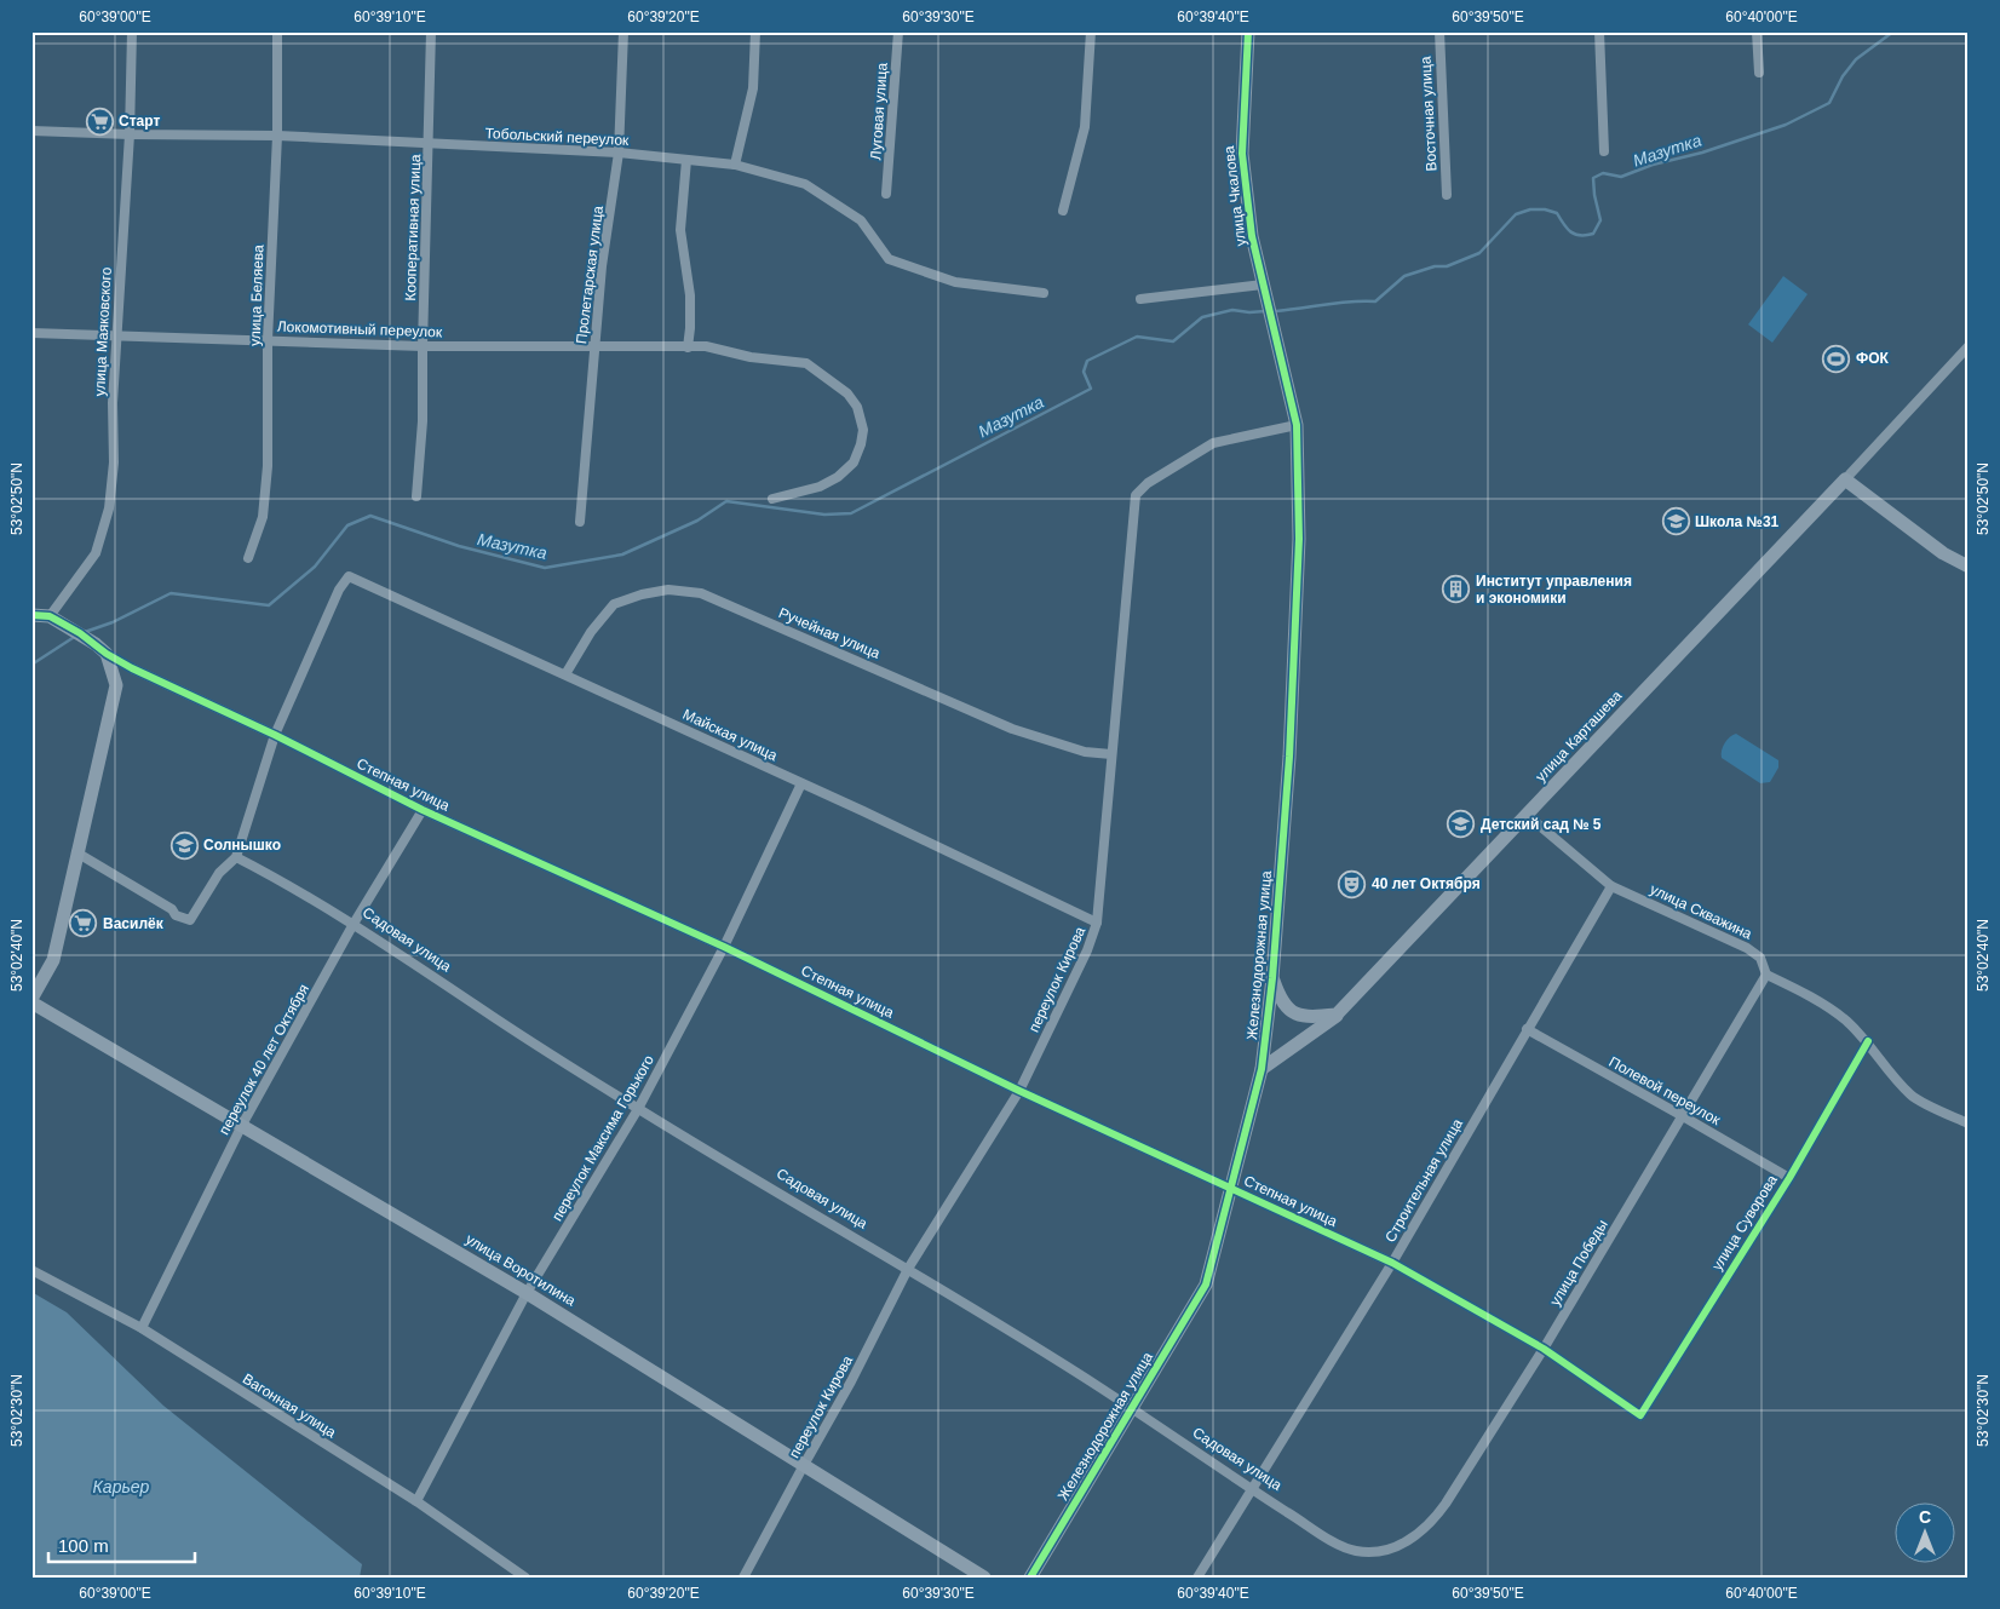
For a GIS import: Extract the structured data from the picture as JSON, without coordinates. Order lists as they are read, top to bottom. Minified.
{"streets":{"street":["Луговая улица","Восточная улица","Тобольский переулок","улица Чкалова","Кооперативная улица","Пролетарская улица","улица Беляева","Локомотивный переулок","улица Маяковского","Ручейная улица","Майская улица","улица Карташева","Степная улица","улица Скважина","Садовая улица","Железнодорожная улица","переулок Кирова","переулок 40 лет Октября","Полевой переулок","переулок Максима Горького","Строительная улица","улица Суворова","улица Победы","улица Воротилина","Вагонная улица"]},"crossings":[["Тобольский переулок","Кооперативная улица"],["Тобольский переулок","Пролетарская улица"],["Тобольский переулок","улица Беляева"],["Тобольский переулок","улица Маяковского"],["улица Чкалова","Железнодорожная улица"],["Кооперативная улица","Локомотивный переулок"],["Пролетарская улица","Локомотивный переулок"],["улица Беляева","Локомотивный переулок"],["Локомотивный переулок","улица Маяковского"],["улица Маяковского","Степная улица"],["Ручейная улица","Майская улица"],["Ручейная улица","переулок Кирова"],["Майская улица","Степная улица"],["Майская улица","переулок Кирова"],["Майская улица","переулок Максима Горького"],["улица Карташева","улица Скважина"],["улица Карташева","Железнодорожная улица"],["Степная улица","Железнодорожная улица"],["Степная улица","переулок Кирова"],["Степная улица","переулок 40 лет Октября"],["Степная улица","переулок Максима Горького"],["Степная улица","Строительная улица"],["Степная улица","улица Суворова"],["Степная улица","улица Победы"],["улица Скважина","Строительная улица"],["улица Скважина","улица Суворова"],["улица Скважина","улица Победы"],["Садовая улица","Железнодорожная улица"],["Садовая улица","переулок Кирова"],["Садовая улица","переулок 40 лет Октября"],["Садовая улица","переулок Максима Горького"],["Садовая улица","Строительная улица"],["Садовая улица","улица Победы"],["Железнодорожная улица","переулок Кирова"],["переулок Кирова","улица Воротилина"],["переулок 40 лет Октября","улица Воротилина"],["переулок 40 лет Октября","Вагонная улица"],["Полевой переулок","Строительная улица"],["Полевой переулок","улица Суворова"],["Полевой переулок","улица Победы"],["переулок Максима Горького","улица Воротилина"],["переулок Максима Горького","Вагонная улица"]],"water":["Мазутка","Карьер"],"places":{"supermarket":["Старт","Василёк"],"sports":["ФОК"],"school or university":["Школа №31","Детский сад № 5","Солнышко"],"building":["Институт управления и экономики"],"theatre":["40 лет Октября"]},"scale_bar":"100 m","north":"top","coordinates":["60°39'00\"E","60°39'10\"E","60°39'20\"E","60°39'30\"E","60°39'40\"E","60°39'50\"E","60°40'00\"E","53°02'50\"N","53°02'40\"N","53°02'30\"N"]}
